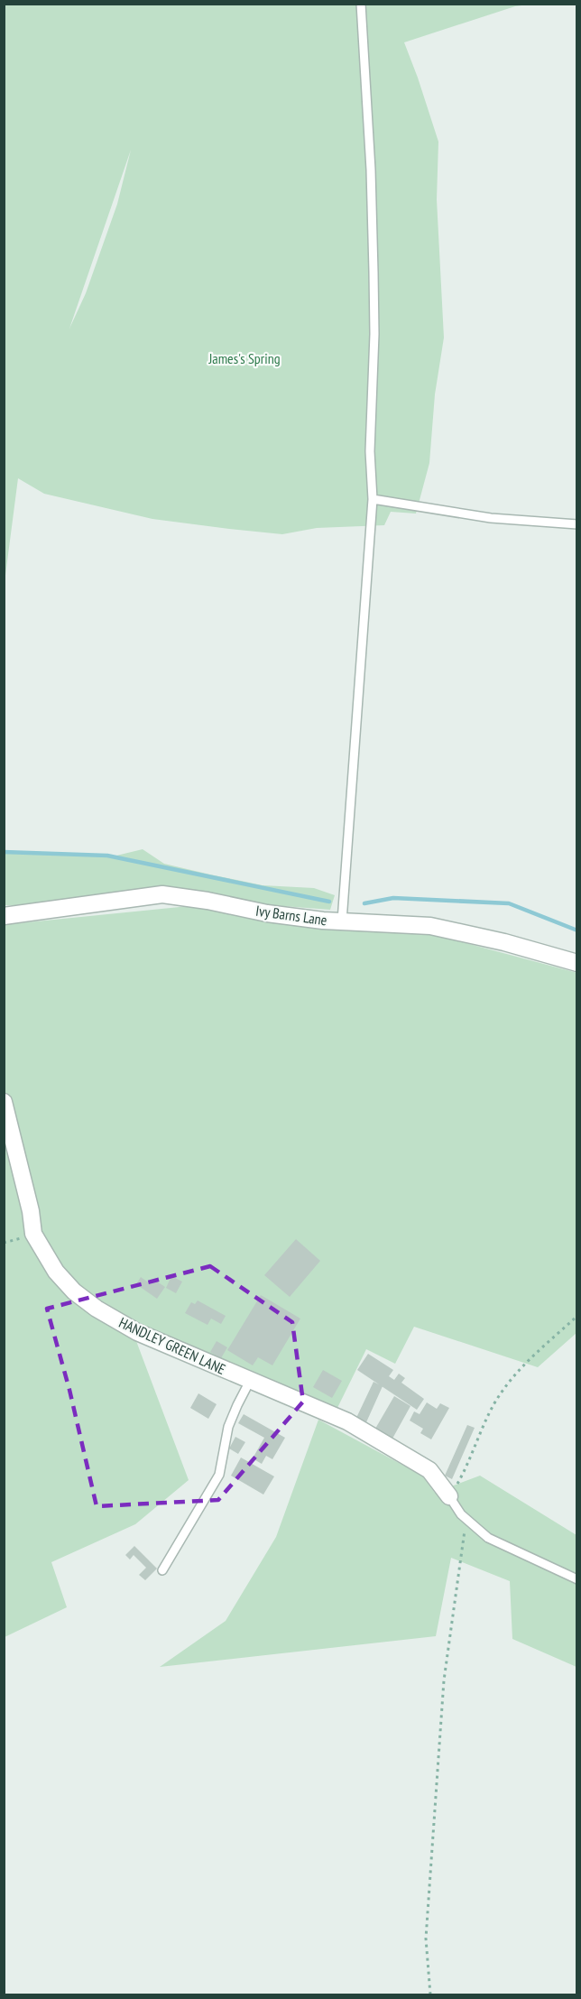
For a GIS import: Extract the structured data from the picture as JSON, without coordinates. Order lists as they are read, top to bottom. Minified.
{"streets":{"street":["Ivy Barns Lane","HANDLEY GREEN LANE"]},"parks":["James's Spring"]}
